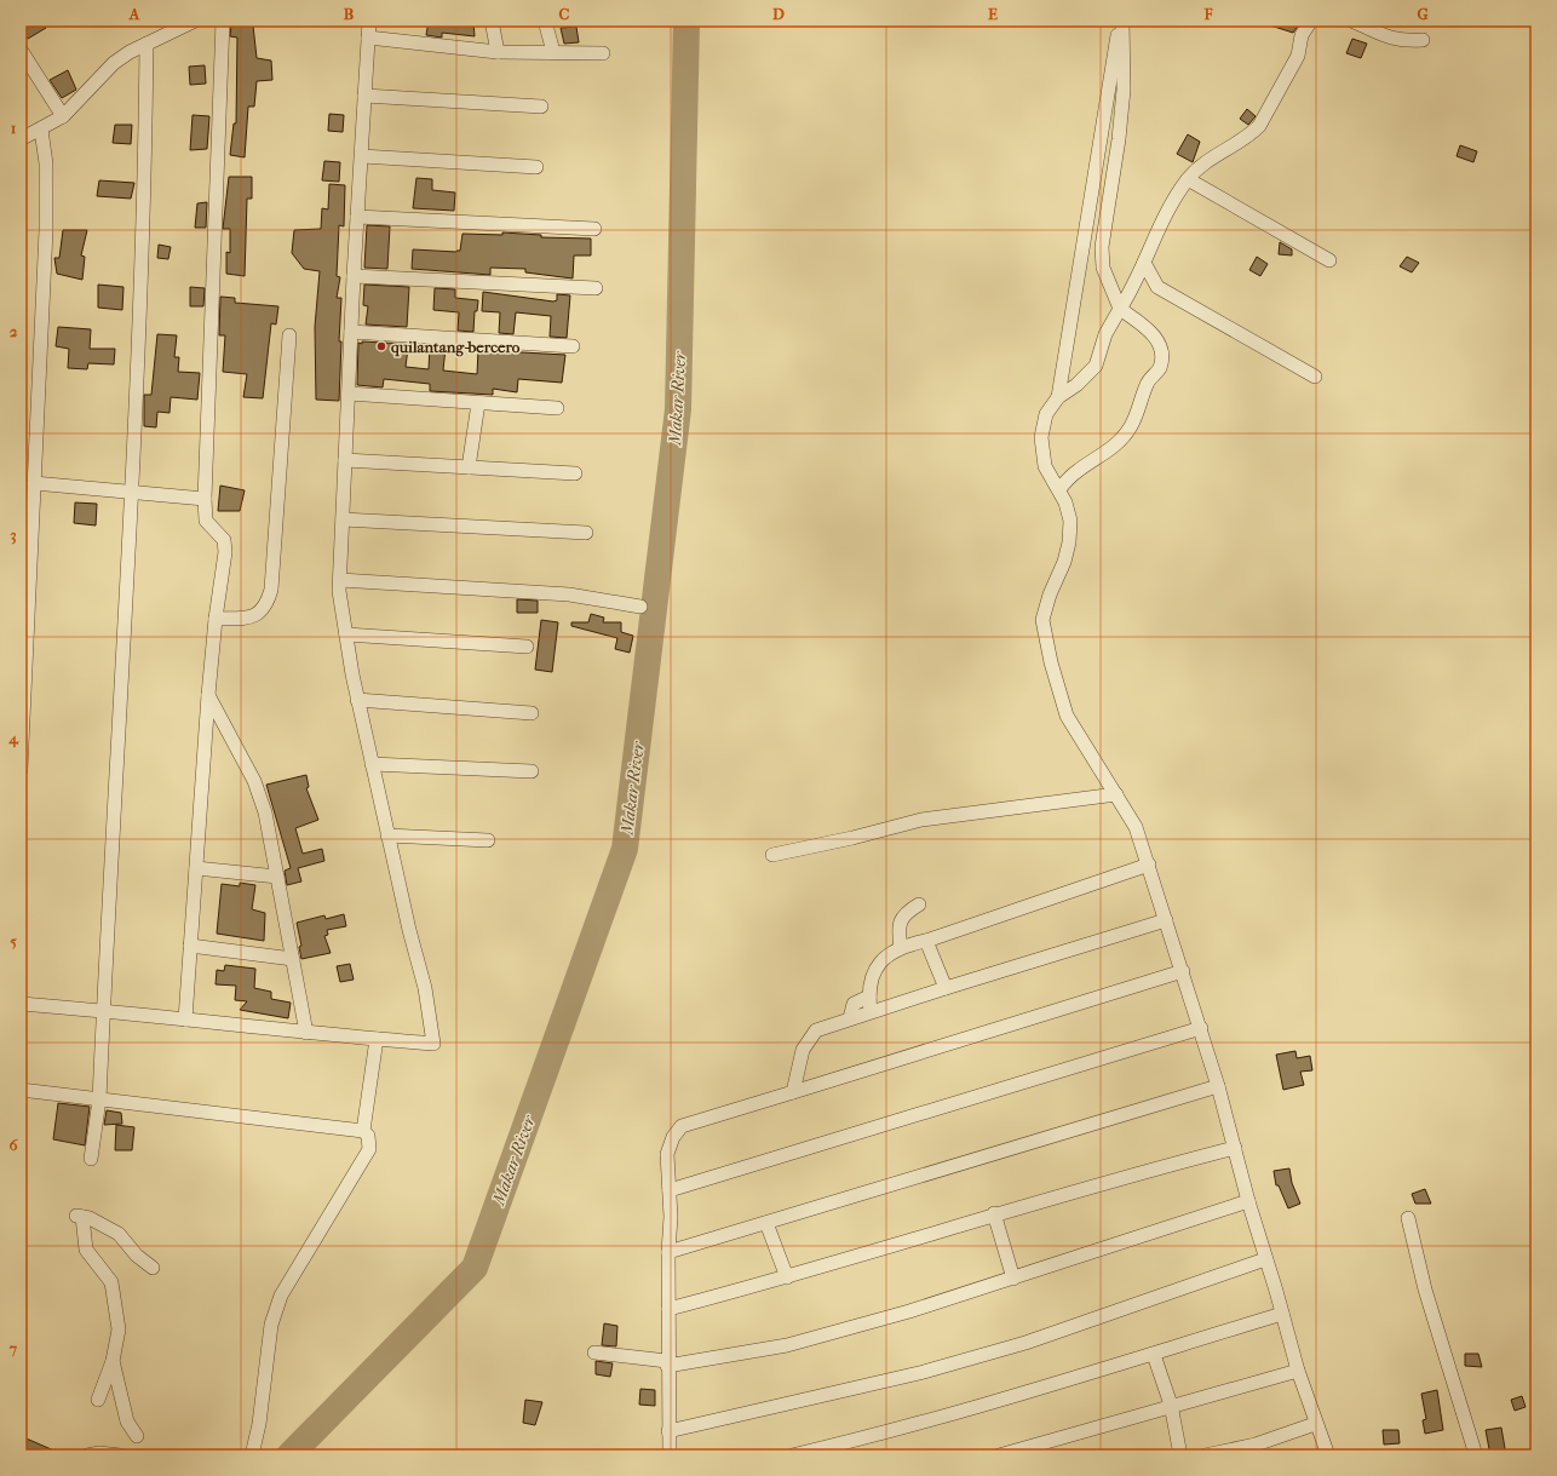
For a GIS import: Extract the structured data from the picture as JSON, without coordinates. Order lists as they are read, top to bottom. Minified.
{"water":["Makar River"],"places":["quilantang-bercero"],"grid":{"columns":["A","B","C","D","E","F","G"],"rows":["1","2","3","4","5","6","7"]}}
